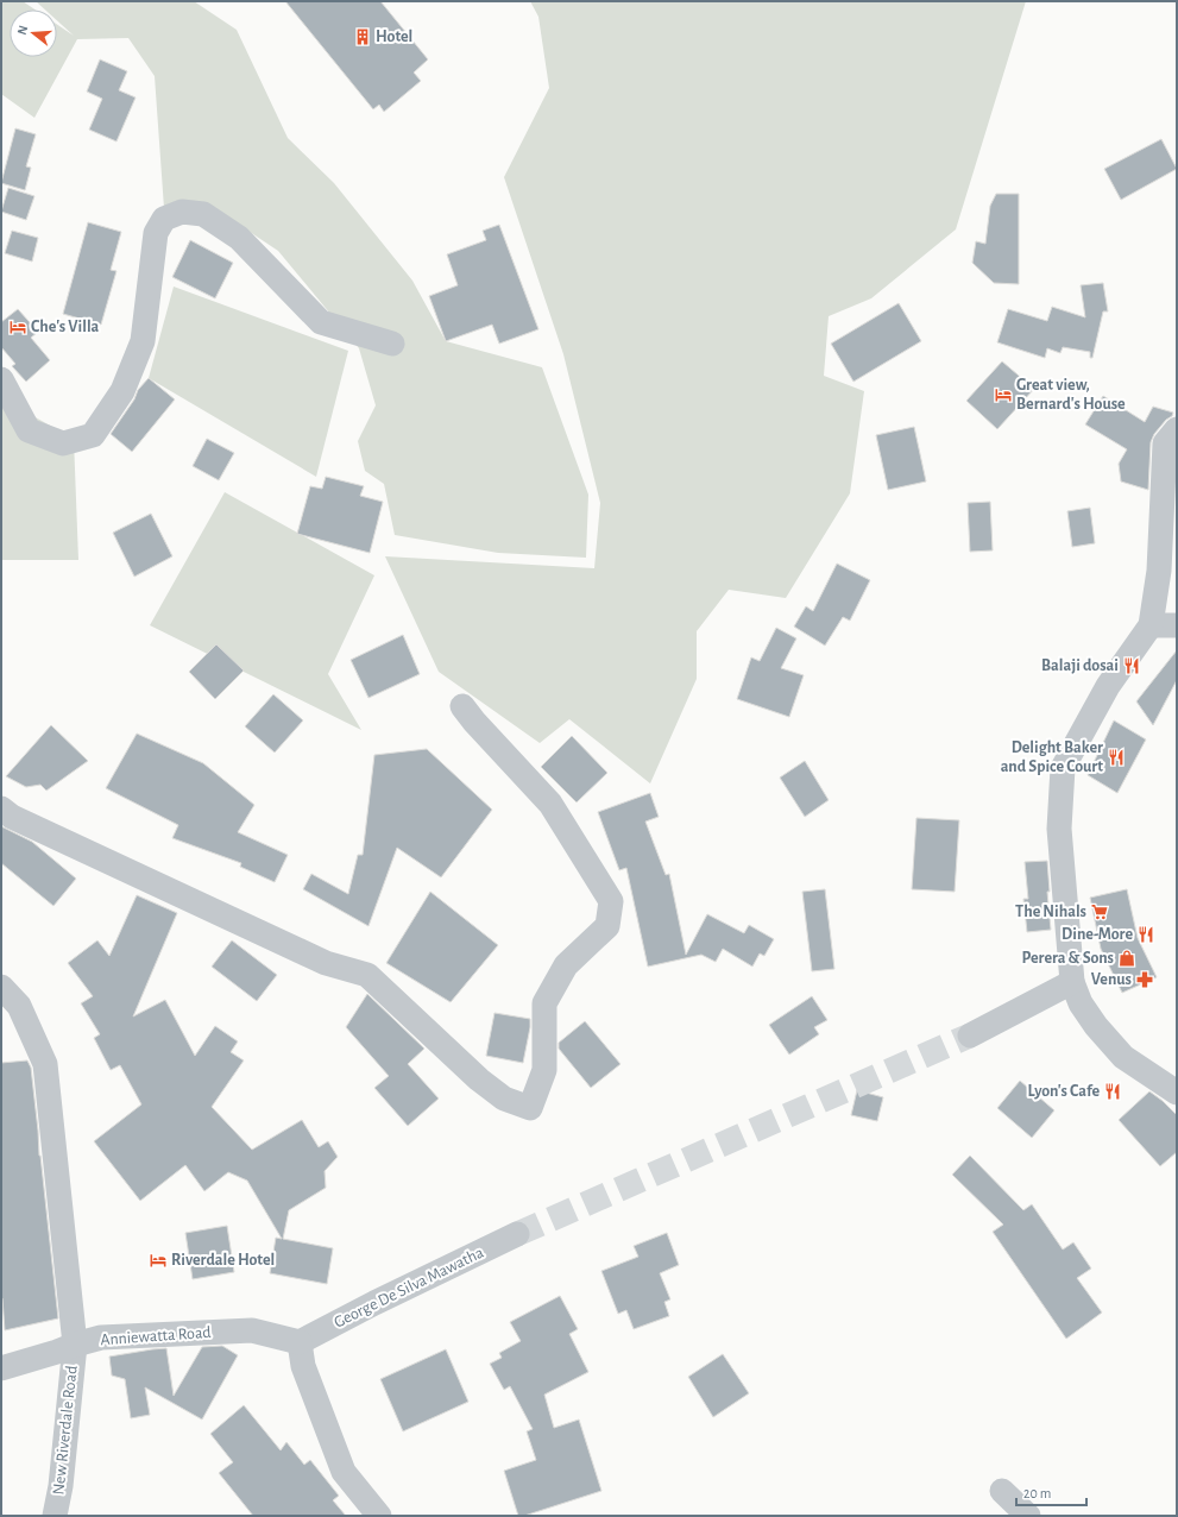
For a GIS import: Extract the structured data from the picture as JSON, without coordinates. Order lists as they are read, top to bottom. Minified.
{"streets":{"street":["George De Silva Mawatha","Anniewatta Road","New Riverdale Road"]},"crossings":[["George De Silva Mawatha","Anniewatta Road"],["Anniewatta Road","New Riverdale Road"]],"places":{"building":["Hotel"],"hotel":["Che's Villa","Great view, Bernard's House","Riverdale Hotel"],"restaurant":["Balaji dosai","Delight Baker and Spice Court","Dine-More","Lyon's Cafe"],"supermarket":["The Nihals"],"shop":["Perera & Sons"],"pharmacy":["Venus"]},"scale_bar":"20 m","north":"left"}
